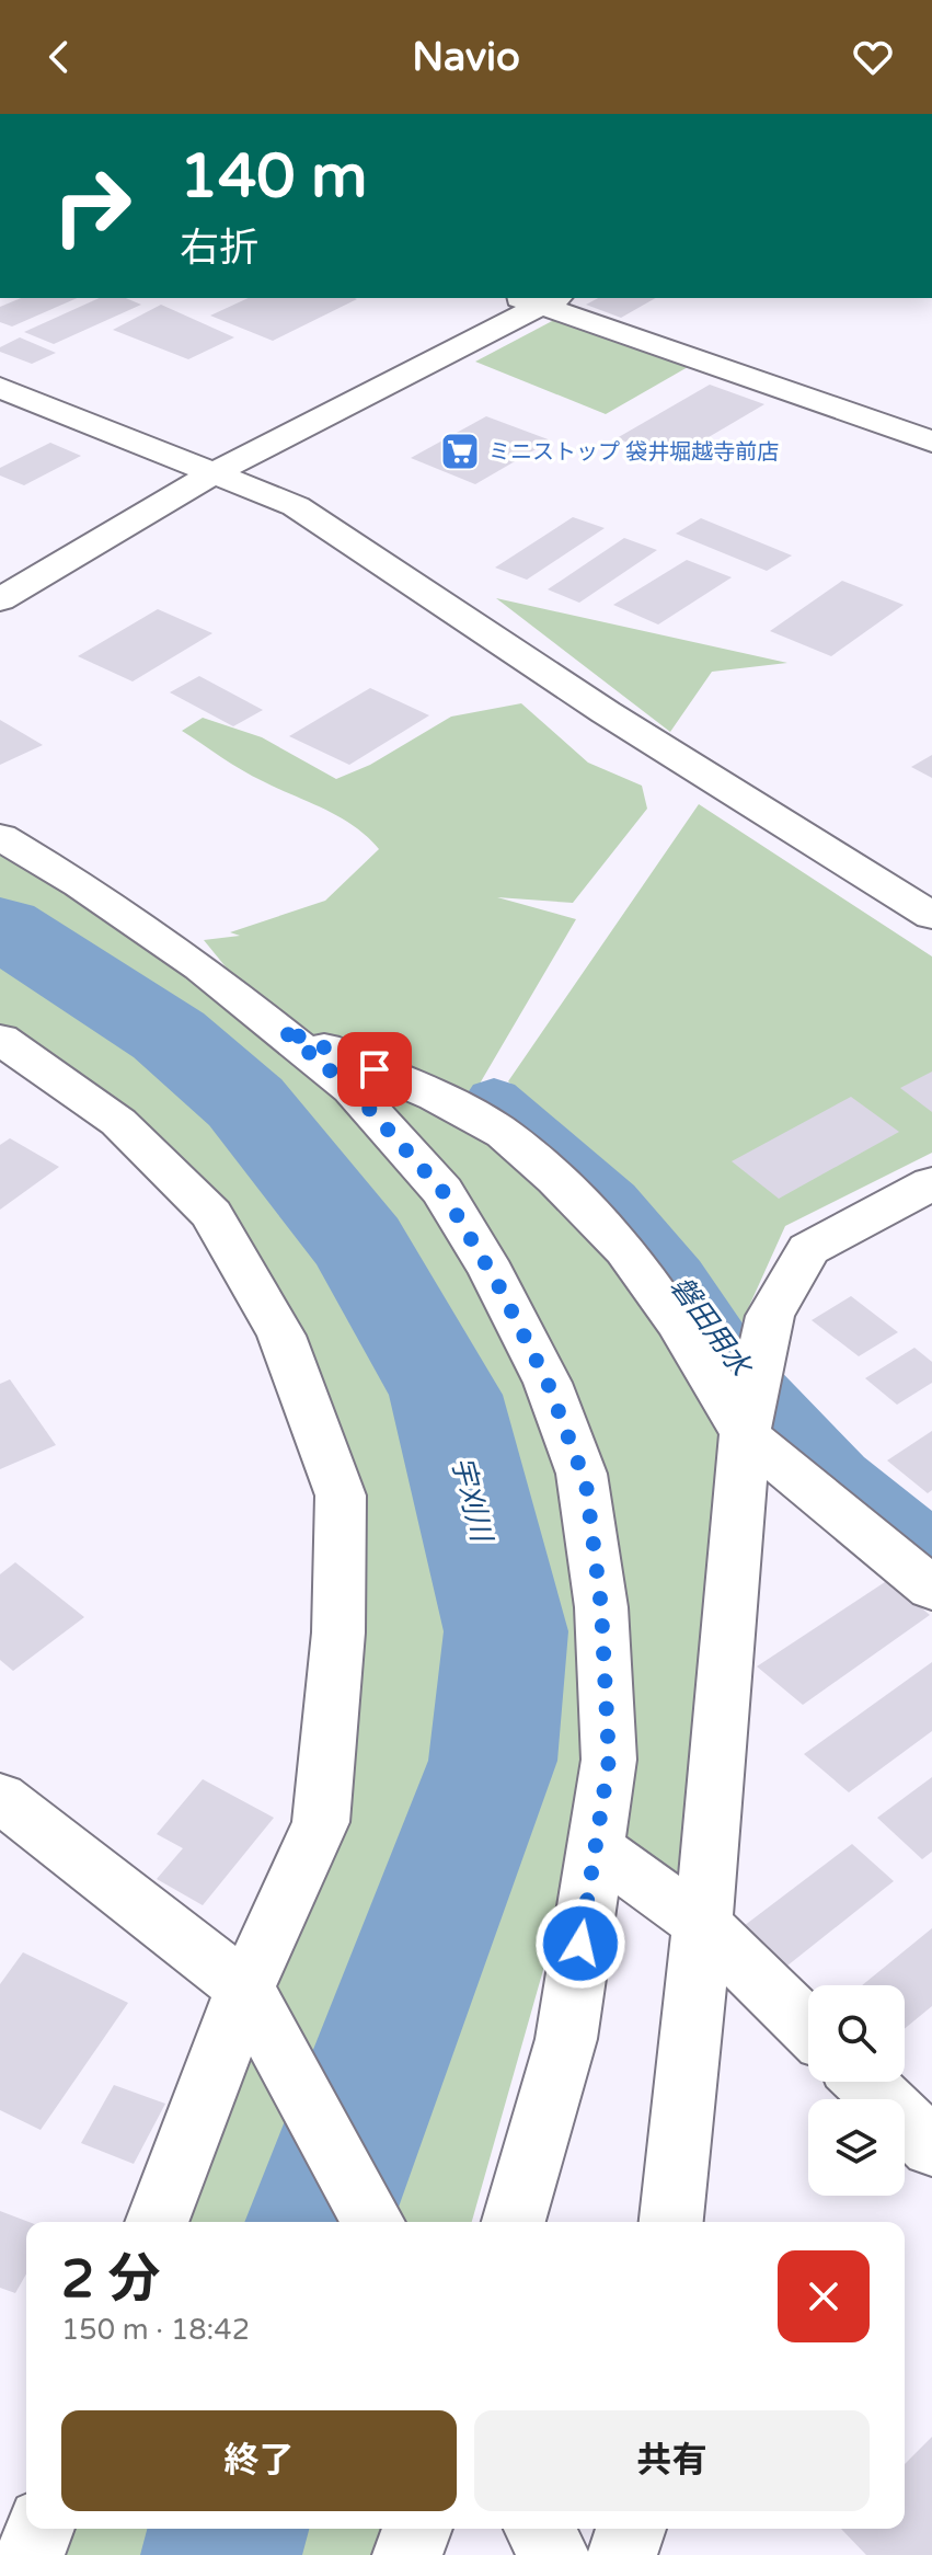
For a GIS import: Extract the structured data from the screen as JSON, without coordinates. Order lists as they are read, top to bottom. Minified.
{"water":["磐田用水","宇刈川"],"places":{"supermarket":["ミニストップ 袋井堀越寺前店"]},"page":{"header":"Navio","turn":["140 m","右折"],"heading":["2 分","150 m · 18:42"],"buttons":["終了","共有"]}}
